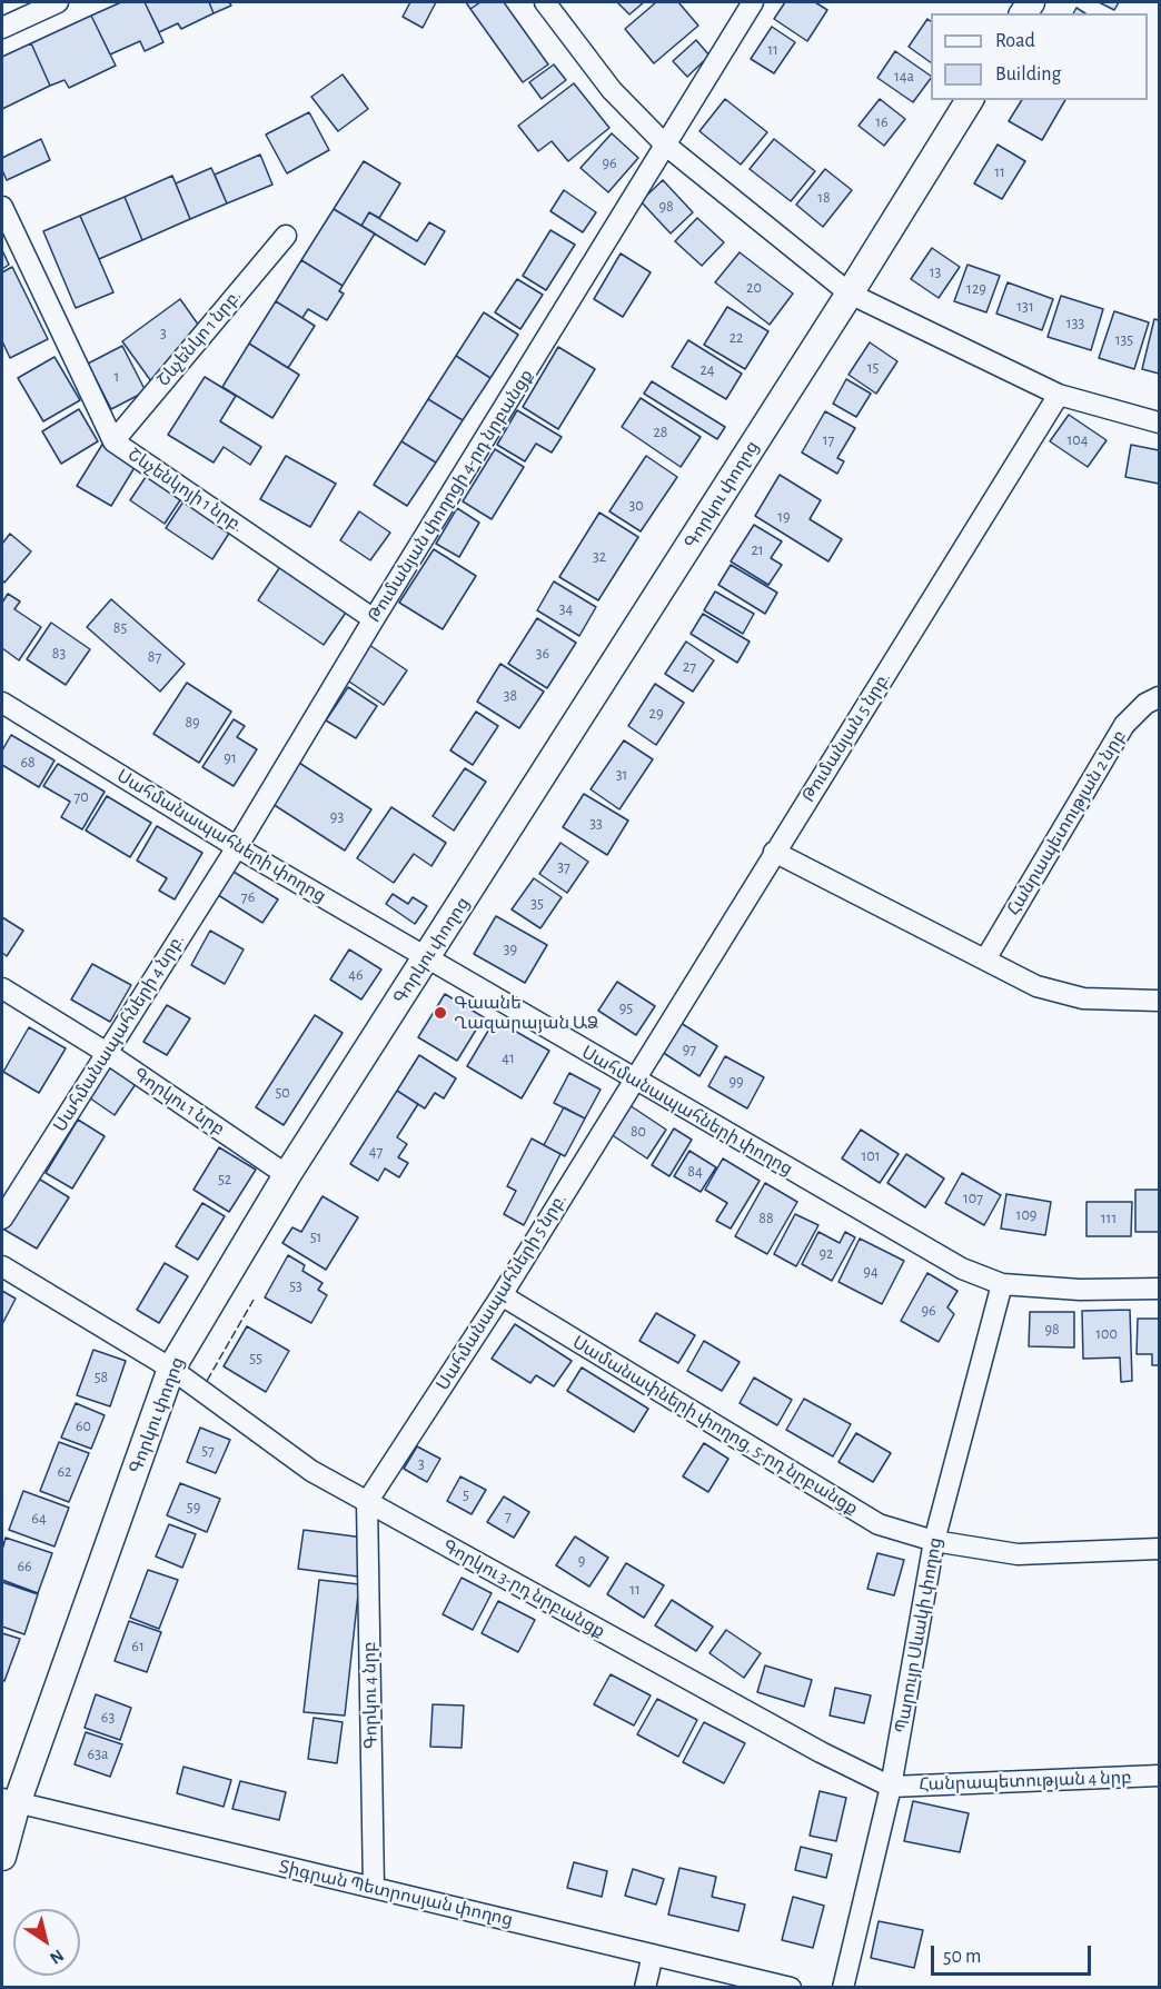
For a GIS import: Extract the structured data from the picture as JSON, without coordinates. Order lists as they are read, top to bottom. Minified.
{"streets":{"street":["Շևչենկո 1 նրբ.","Շևչենկոյի 1 նրբ.","Գորկու փողոց","Թումանյան փողոցի 4-րդ նրբանցք","Թումանյան 5 նրբ.","Հանրապետության 2 նրբ","Սահմանապահների փողոց","Սահմանապահների 4 նրբ.","Գորկու 1 նրբ","Սահմանապահների 5 նրբ.","Սամանափների փողոց, 5-րդ նրբանցք","Գորկու 3-րդ նրբանցք","Պարույր Սևակի փողոց","Գորկու 4 նրբ","Հանրապետության 4 նրբ","Տիգրան Պետրոսյան փողոց"]},"crossings":[["Շևչենկո 1 նրբ.","Շևչենկոյի 1 նրբ."],["Շևչենկոյի 1 նրբ.","Թումանյան փողոցի 4-րդ նրբանցք"],["Գորկու փողոց","Սահմանապահների փողոց"],["Գորկու փողոց","Գորկու 1 նրբ"],["Գորկու փողոց","Գորկու 3-րդ նրբանցք"],["Գորկու փողոց","Տիգրան Պետրոսյան փողոց"],["Թումանյան փողոցի 4-րդ նրբանցք","Սահմանապահների փողոց"],["Թումանյան փողոցի 4-րդ նրբանցք","Սահմանապահների 4 նրբ."],["Թումանյան 5 նրբ.","Սահմանապահների փողոց"],["Թումանյան 5 նրբ.","Սահմանապահների 5 նրբ."],["Սահմանապահների փողոց","Սահմանապահների 4 նրբ."],["Սահմանապահների փողոց","Սահմանապահների 5 նրբ."],["Սահմանապահների փողոց","Պարույր Սևակի փողոց"],["Սահմանապահների 4 նրբ.","Գորկու 1 նրբ"],["Սահմանապահների 5 նրբ.","Սամանափների փողոց, 5-րդ նրբանցք"],["Սահմանապահների 5 նրբ.","Գորկու 3-րդ նրբանցք"],["Սահմանապահների 5 նրբ.","Գորկու 4 նրբ"],["Սամանափների փողոց, 5-րդ նրբանցք","Պարույր Սևակի փողոց"],["Գորկու 3-րդ նրբանցք","Պարույր Սևակի փողոց"],["Գորկու 3-րդ նրբանցք","Գորկու 4 նրբ"],["Գորկու 3-րդ նրբանցք","Հանրապետության 4 նրբ"],["Պարույր Սևակի փողոց","Հանրապետության 4 նրբ"],["Գորկու 4 նրբ","Տիգրան Պետրոսյան փողոց"]],"places":["Գաանե Ղազարայան ԱՁ"],"house_numbers":["11","14a","16","96","11","18","98","13","20","129","131","133","3","22","135","15","24","1","28","17","104","30","19","21","32","34","85","83","36","87","27","38","29","89","91","68","31","70","93","33","37","76","35","39","46","95","97","41","99","50","80","47","101","84","52","107","109","88","111","51","92","94","53","96","98","100","55","58","60","57","3","62","5","59","7","64","9","66","11","61","63","63a"],"legend":["Road","Building"],"scale_bar":"50 m","north":"bottom right"}
